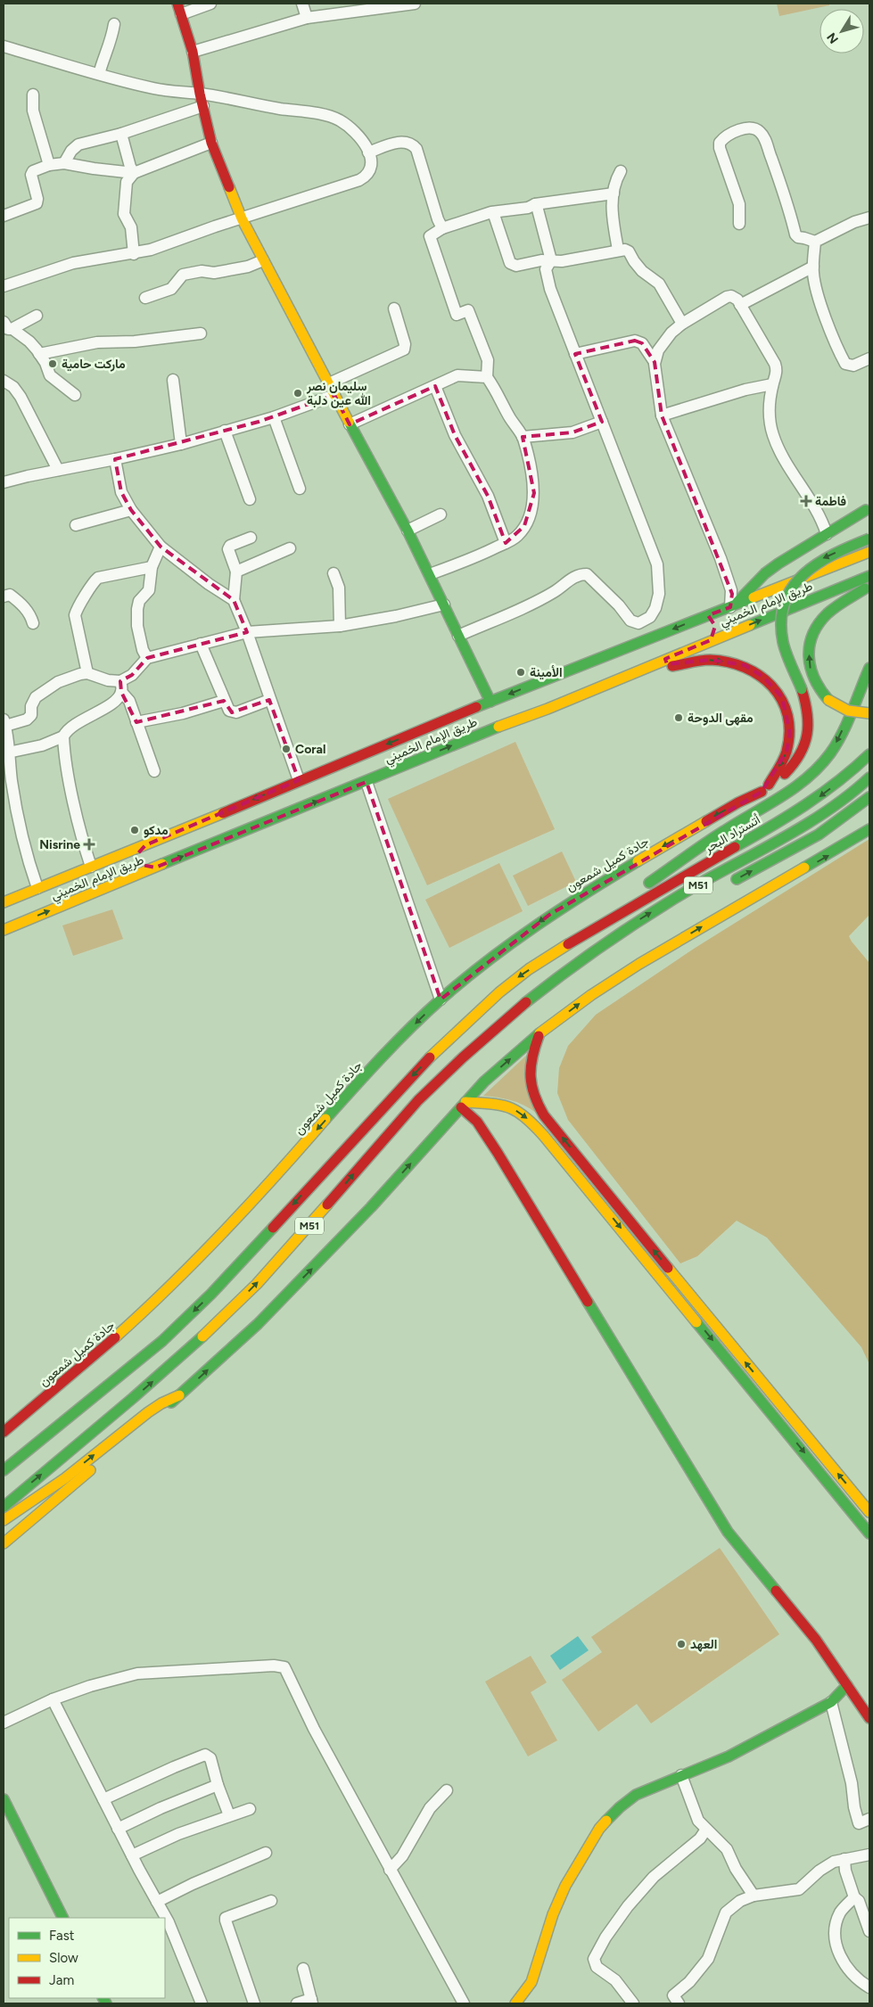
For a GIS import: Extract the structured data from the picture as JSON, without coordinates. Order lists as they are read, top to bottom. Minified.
{"streets":{"main road":["طريق الإمام الخميني","أتستراد البحر","جادة كميل شمعون","M51"]},"crossings":[["أتستراد البحر","M51"]],"places":{"other":["ماركت حامية","سليمان نصر الله عين دلبة","الأمينة","مقهى الدوحة","Coral","مدكو","العهد"],"health":["فاطمة","Nisrine"]},"legend":["Fast","Slow","Jam"],"north":"bottom left"}
